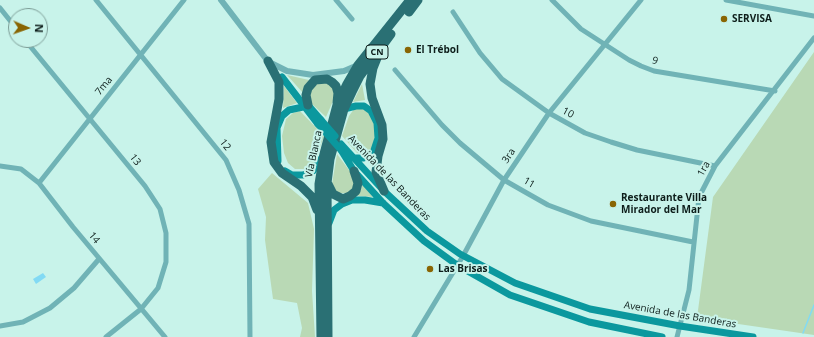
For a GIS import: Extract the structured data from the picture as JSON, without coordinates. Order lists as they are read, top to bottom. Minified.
{"streets":{"highway":["CN","Vía Blanca"],"main road":["Avenida de las Banderas"],"street":["9","7ma","10","12","3ra","13","1ra","11","14"]},"crossings":[["9","3ra"],["9","1ra"],["7ma","12"],["7ma","13"],["7ma","14"],["10","3ra"],["10","1ra"],["3ra","Avenida de las Banderas"],["3ra","11"],["13","14"],["1ra","Avenida de las Banderas"],["1ra","11"]],"places":["SERVISA","El Trébol","Restaurante Villa Mirador del Mar","Las Brisas"],"north":"right"}
